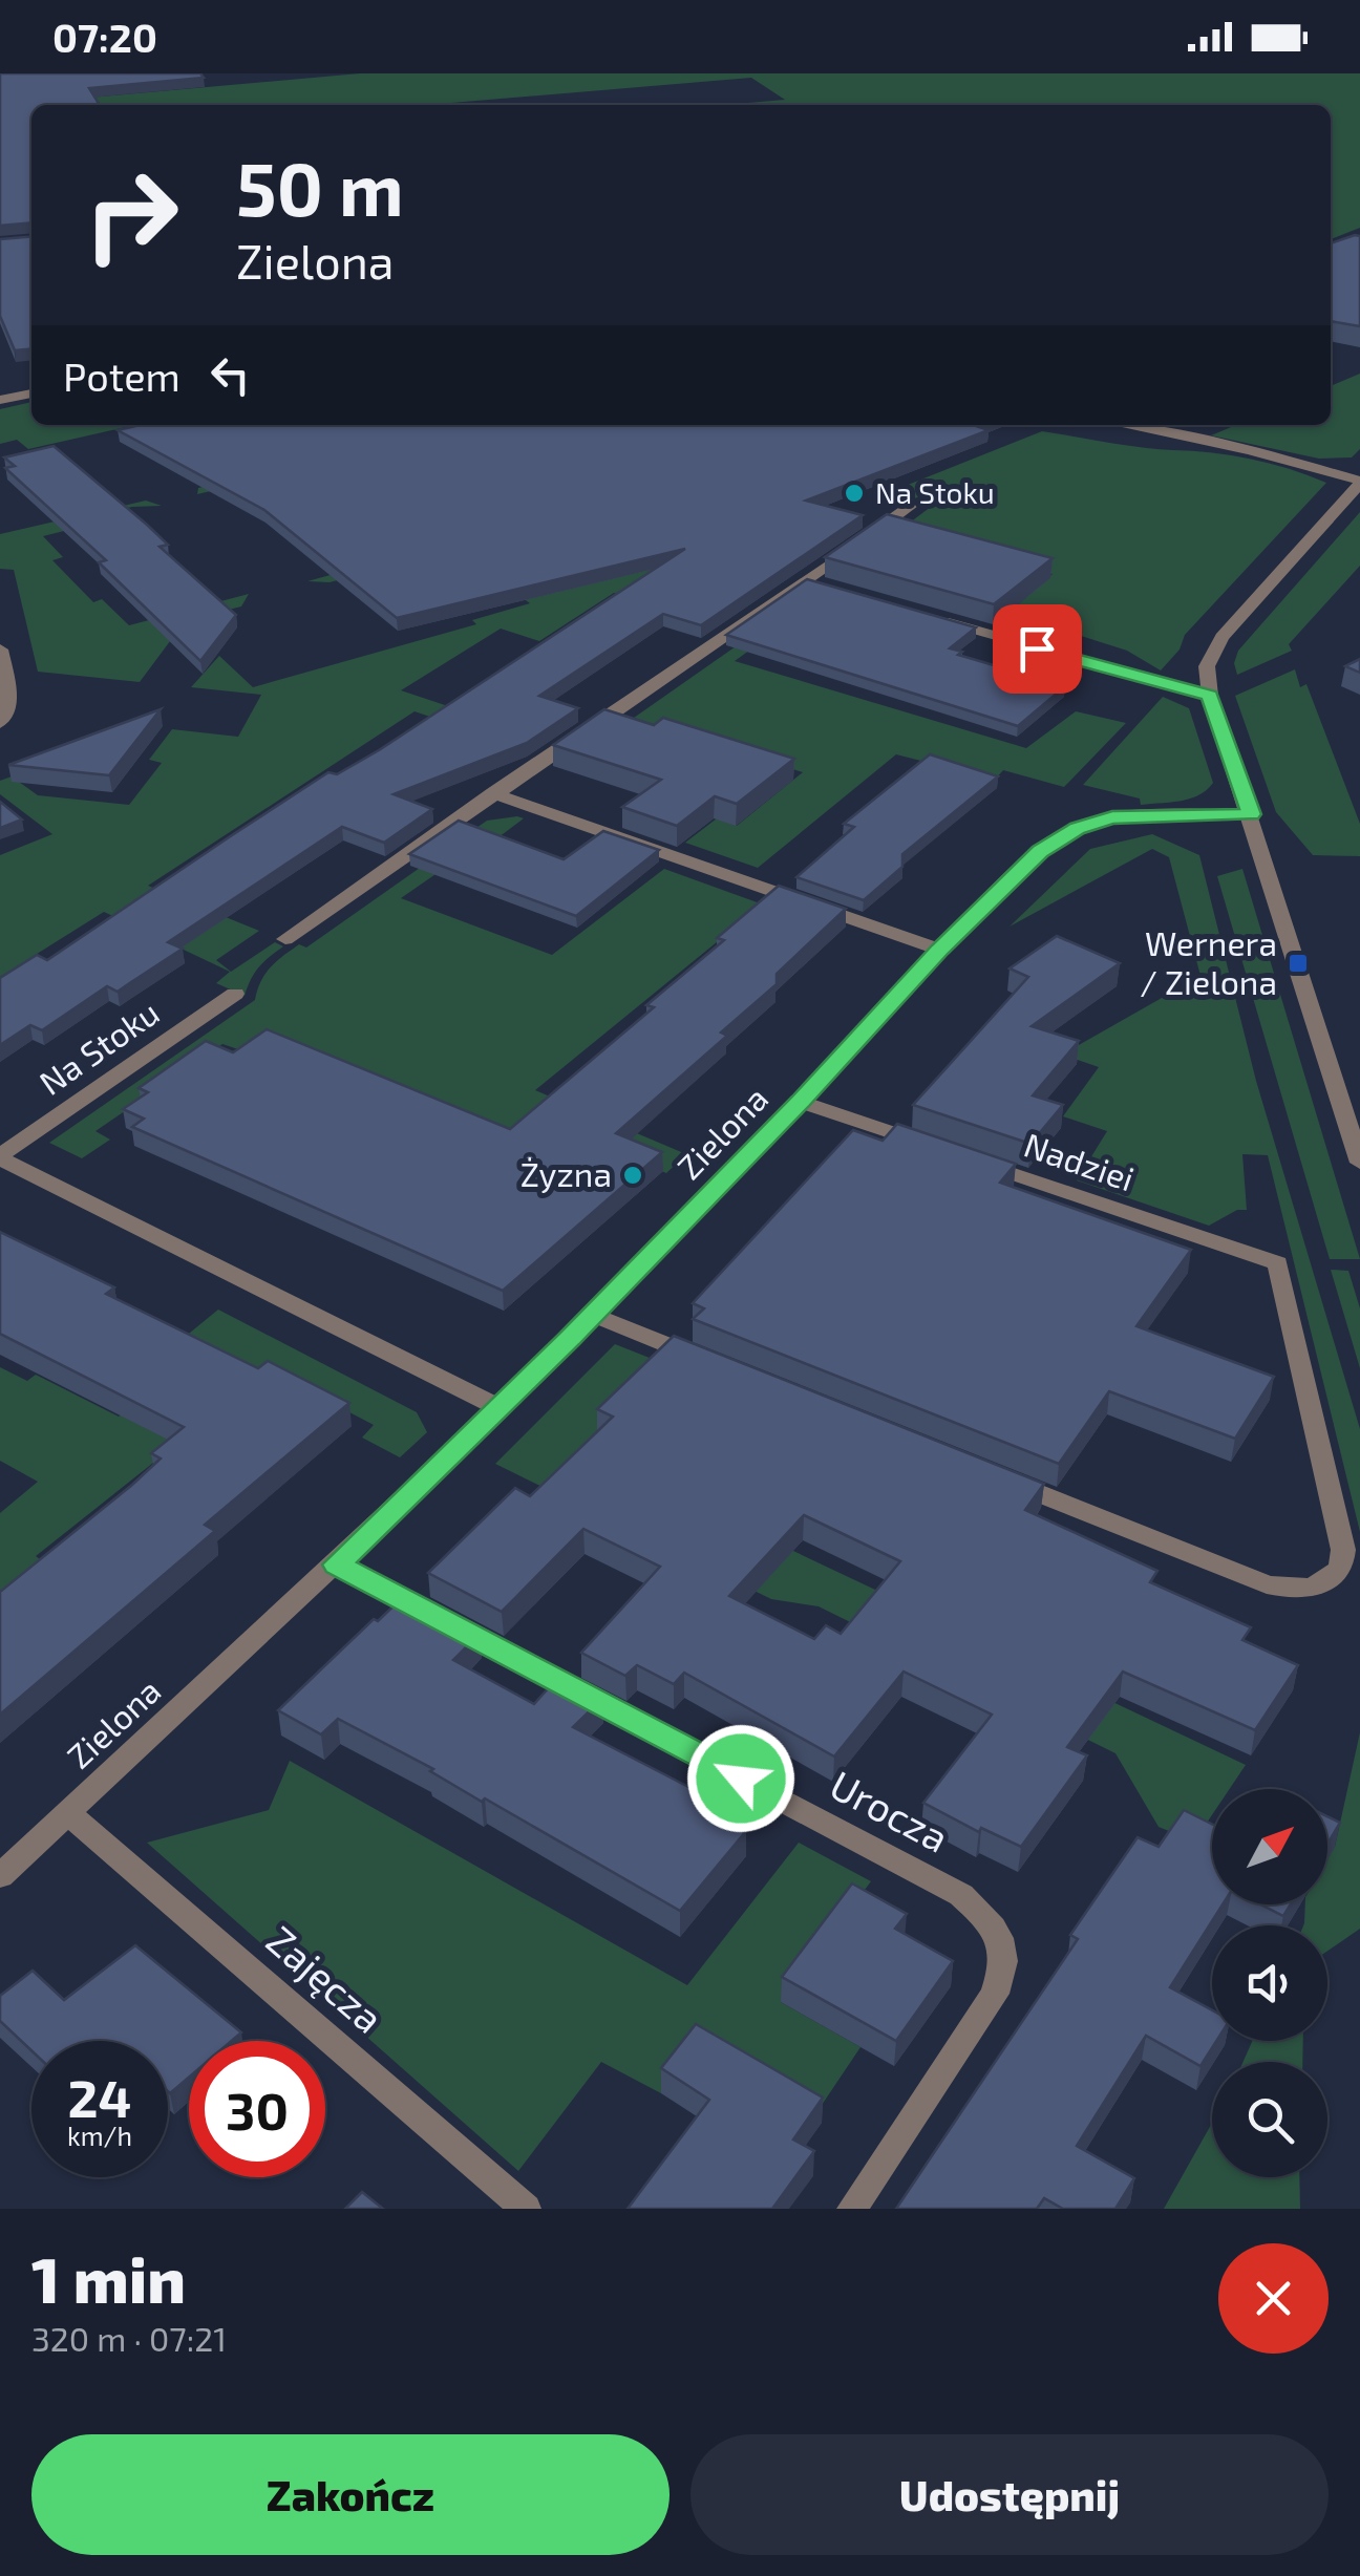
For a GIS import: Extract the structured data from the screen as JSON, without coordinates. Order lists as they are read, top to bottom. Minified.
{"streets":{"street":["Na Stoku","Zielona","Nadziei","Urocza","Zajęcza"]},"crossings":[["Zielona","Nadziei"],["Zielona","Urocza"],["Zielona","Zajęcza"]],"places":{"other":["Na Stoku","Żyzna"],"transit":["Wernera / Zielona"]},"north":"top right","page":{"status":"07:20","turn":["50 m","Zielona"],"then":"Potem","speed":"24 km/h","limit":"30","heading":["1 min","320 m · 07:21"],"buttons":["Zakończ","Udostępnij"]}}
